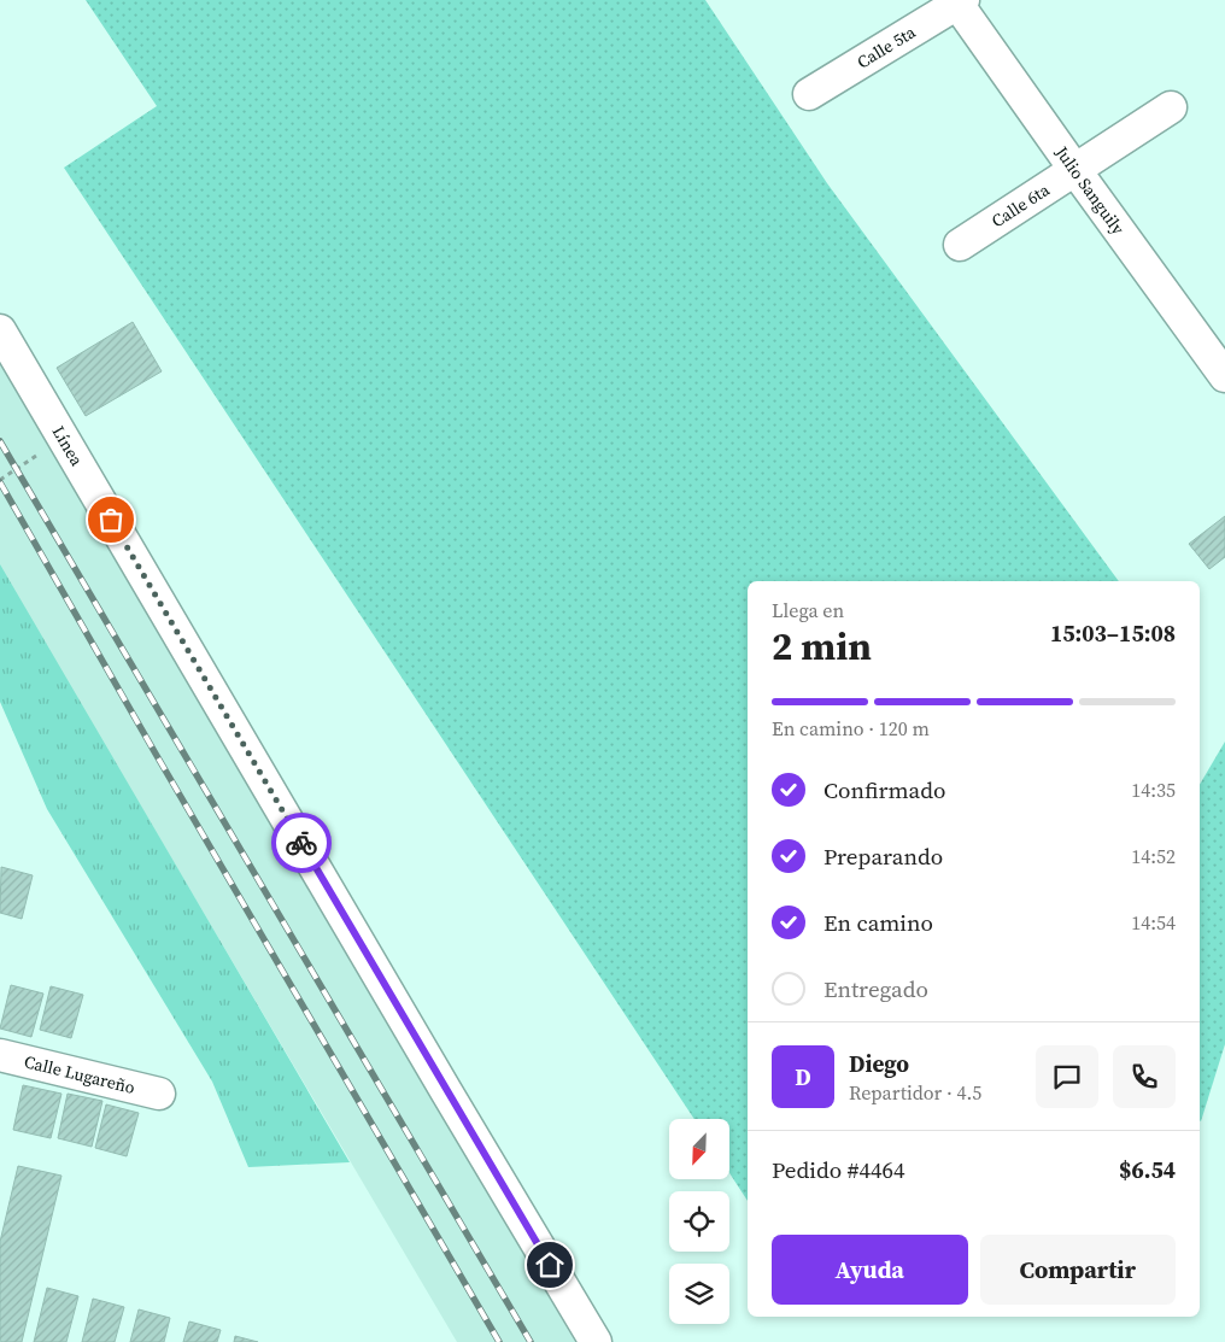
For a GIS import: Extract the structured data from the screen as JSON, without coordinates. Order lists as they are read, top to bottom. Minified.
{"streets":{"street":["Calle 5ta","Julio Sanguily","Calle 6ta","Línea","Calle Lugareño"]},"crossings":[["Calle 5ta","Julio Sanguily"],["Julio Sanguily","Calle 6ta"]],"north":"bottom left","page":{"heading":["2 min","Llega en","15:03–15:08"],"panel":["Diego","Repartidor · 4.5","Pedido #4464","$6.54"],"bar":"En camino · 120 m","list":[["Confirmado","14:35"],["Preparando","14:52"],["En camino","14:54"],"Entregado"],"round":"D","buttons":["Ayuda","Compartir"]}}
